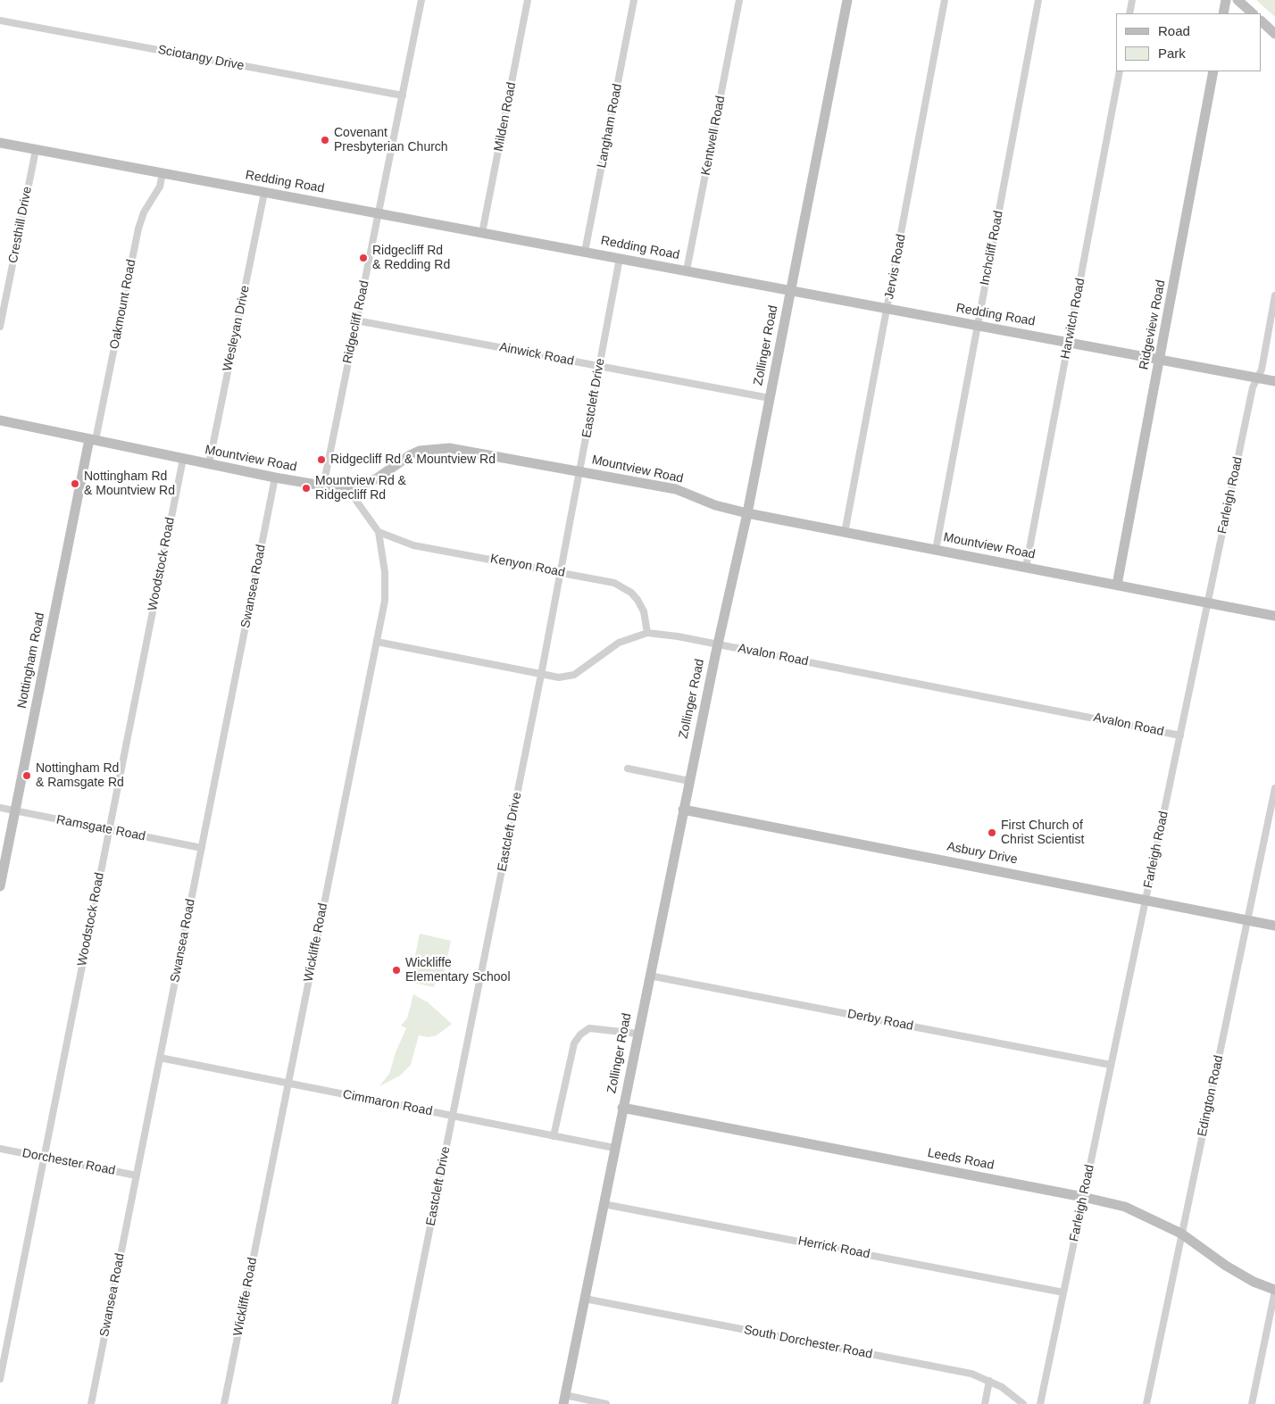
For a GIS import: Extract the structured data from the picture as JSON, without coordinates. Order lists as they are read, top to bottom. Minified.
{"streets":{"street":["Sciotangy Drive","Milden Road","Langham Road","Kentwell Road","Redding Road","Cresthill Drive","Inchcliff Road","Jervis Road","Oakmount Road","Harwitch Road","Ridgecliff Road","Ridgeview Road","Wesleyan Drive","Zollinger Road","Ainwick Road","Eastcleft Drive","Mountview Road","Farleigh Road","Woodstock Road","Kenyon Road","Swansea Road","Avalon Road","Nottingham Road","Ramsgate Road","Asbury Drive","Wickliffe Road","Derby Road","Edington Road","Cimmaron Road","Leeds Road","Dorchester Road","Herrick Road","South Dorchester Road"]},"crossings":[["Sciotangy Drive","Ridgecliff Road"],["Milden Road","Redding Road"],["Langham Road","Redding Road"],["Kentwell Road","Redding Road"],["Redding Road","Cresthill Drive"],["Redding Road","Inchcliff Road"],["Redding Road","Jervis Road"],["Redding Road","Oakmount Road"],["Redding Road","Harwitch Road"],["Redding Road","Ridgecliff Road"],["Redding Road","Ridgeview Road"],["Redding Road","Wesleyan Drive"],["Redding Road","Zollinger Road"],["Redding Road","Eastcleft Drive"],["Redding Road","Farleigh Road"],["Inchcliff Road","Mountview Road"],["Jervis Road","Mountview Road"],["Oakmount Road","Mountview Road"],["Oakmount Road","Nottingham Road"],["Harwitch Road","Mountview Road"],["Ridgecliff Road","Ainwick Road"],["Ridgecliff Road","Mountview Road"],["Ridgeview Road","Mountview Road"],["Wesleyan Drive","Mountview Road"],["Zollinger Road","Ainwick Road"],["Zollinger Road","Mountview Road"],["Zollinger Road","Avalon Road"],["Zollinger Road","Asbury Drive"],["Zollinger Road","Derby Road"],["Zollinger Road","Cimmaron Road"],["Zollinger Road","Leeds Road"],["Zollinger Road","Herrick Road"],["Zollinger Road","South Dorchester Road"],["Ainwick Road","Eastcleft Drive"],["Eastcleft Drive","Mountview Road"],["Eastcleft Drive","Kenyon Road"],["Eastcleft Drive","Avalon Road"],["Eastcleft Drive","Cimmaron Road"],["Mountview Road","Farleigh Road"],["Mountview Road","Woodstock Road"],["Mountview Road","Swansea Road"],["Mountview Road","Nottingham Road"],["Mountview Road","Wickliffe Road"],["Farleigh Road","Avalon Road"],["Farleigh Road","Asbury Drive"],["Farleigh Road","Derby Road"],["Farleigh Road","Leeds Road"],["Farleigh Road","Herrick Road"],["Woodstock Road","Ramsgate Road"],["Woodstock Road","Dorchester Road"],["Kenyon Road","Avalon Road"],["Kenyon Road","Wickliffe Road"],["Swansea Road","Ramsgate Road"],["Swansea Road","Cimmaron Road"],["Swansea Road","Dorchester Road"],["Avalon Road","Wickliffe Road"],["Nottingham Road","Ramsgate Road"],["Asbury Drive","Edington Road"],["Wickliffe Road","Cimmaron Road"],["Edington Road","Leeds Road"]],"places":["Covenant Presbyterian Church","Ridgecliff Rd & Redding Rd","Ridgecliff Rd & Mountview Rd","Nottingham Rd & Mountview Rd","Mountview Rd & Ridgecliff Rd","Nottingham Rd & Ramsgate Rd","First Church of Christ Scientist","Wickliffe Elementary School"],"legend":["Road","Park"]}
